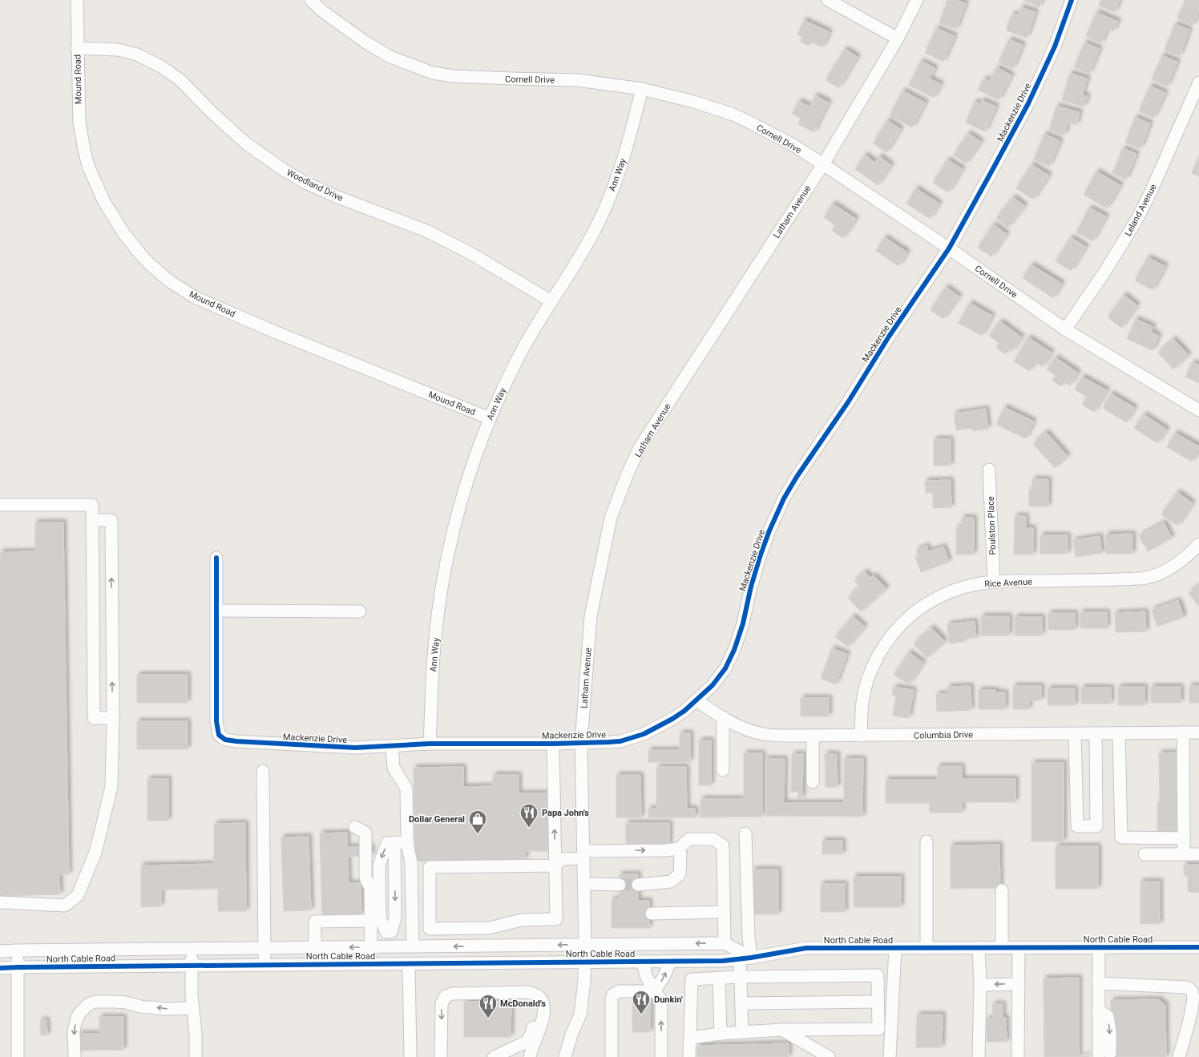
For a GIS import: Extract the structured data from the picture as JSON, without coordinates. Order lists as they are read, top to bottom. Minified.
{"streets":{"street":["Mound Road","Cornell Drive","Mackenzie Drive","Ann Way","Woodland Drive","Leland Avenue","Latham Avenue","Poulston Place","Rice Avenue","Columbia Drive","North Cable Road"]},"crossings":[["Mound Road","Ann Way"],["Mound Road","Woodland Drive"],["Cornell Drive","Mackenzie Drive"],["Cornell Drive","Ann Way"],["Cornell Drive","Leland Avenue"],["Cornell Drive","Latham Avenue"],["Mackenzie Drive","Ann Way"],["Mackenzie Drive","Latham Avenue"],["Mackenzie Drive","Columbia Drive"],["Ann Way","Woodland Drive"],["Latham Avenue","North Cable Road"],["Poulston Place","Rice Avenue"],["Rice Avenue","Columbia Drive"]],"places":{"restaurant":["Papa John's","Dunkin'","McDonald's"],"shop":["Dollar General"]}}
